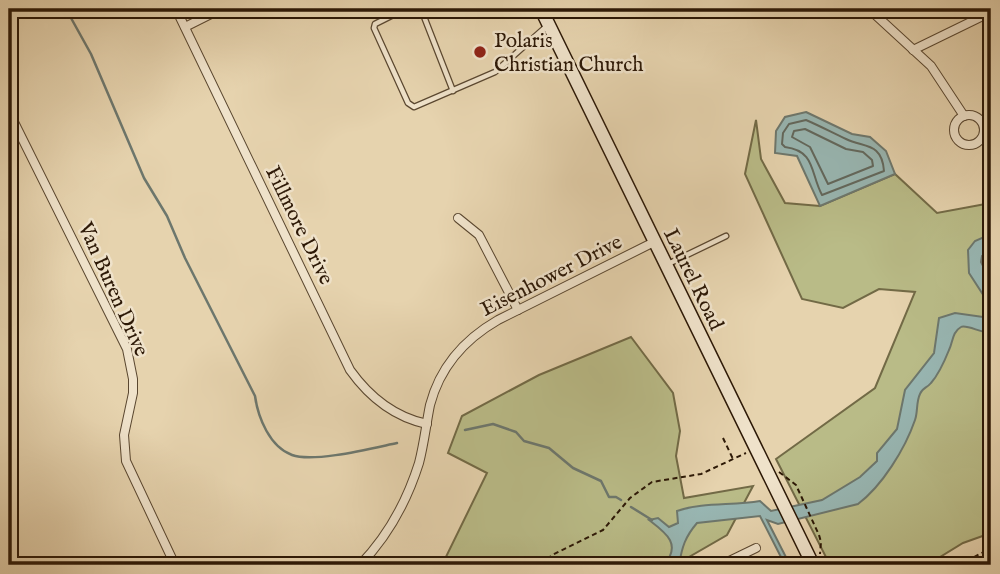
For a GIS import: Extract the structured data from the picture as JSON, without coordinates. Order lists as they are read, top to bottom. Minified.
{"streets":{"street":["Fillmore Drive","Eisenhower Drive","Laurel Road","Van Buren Drive"]},"crossings":[["Fillmore Drive","Eisenhower Drive"],["Eisenhower Drive","Laurel Road"]],"places":["Polaris Christian Church"]}
